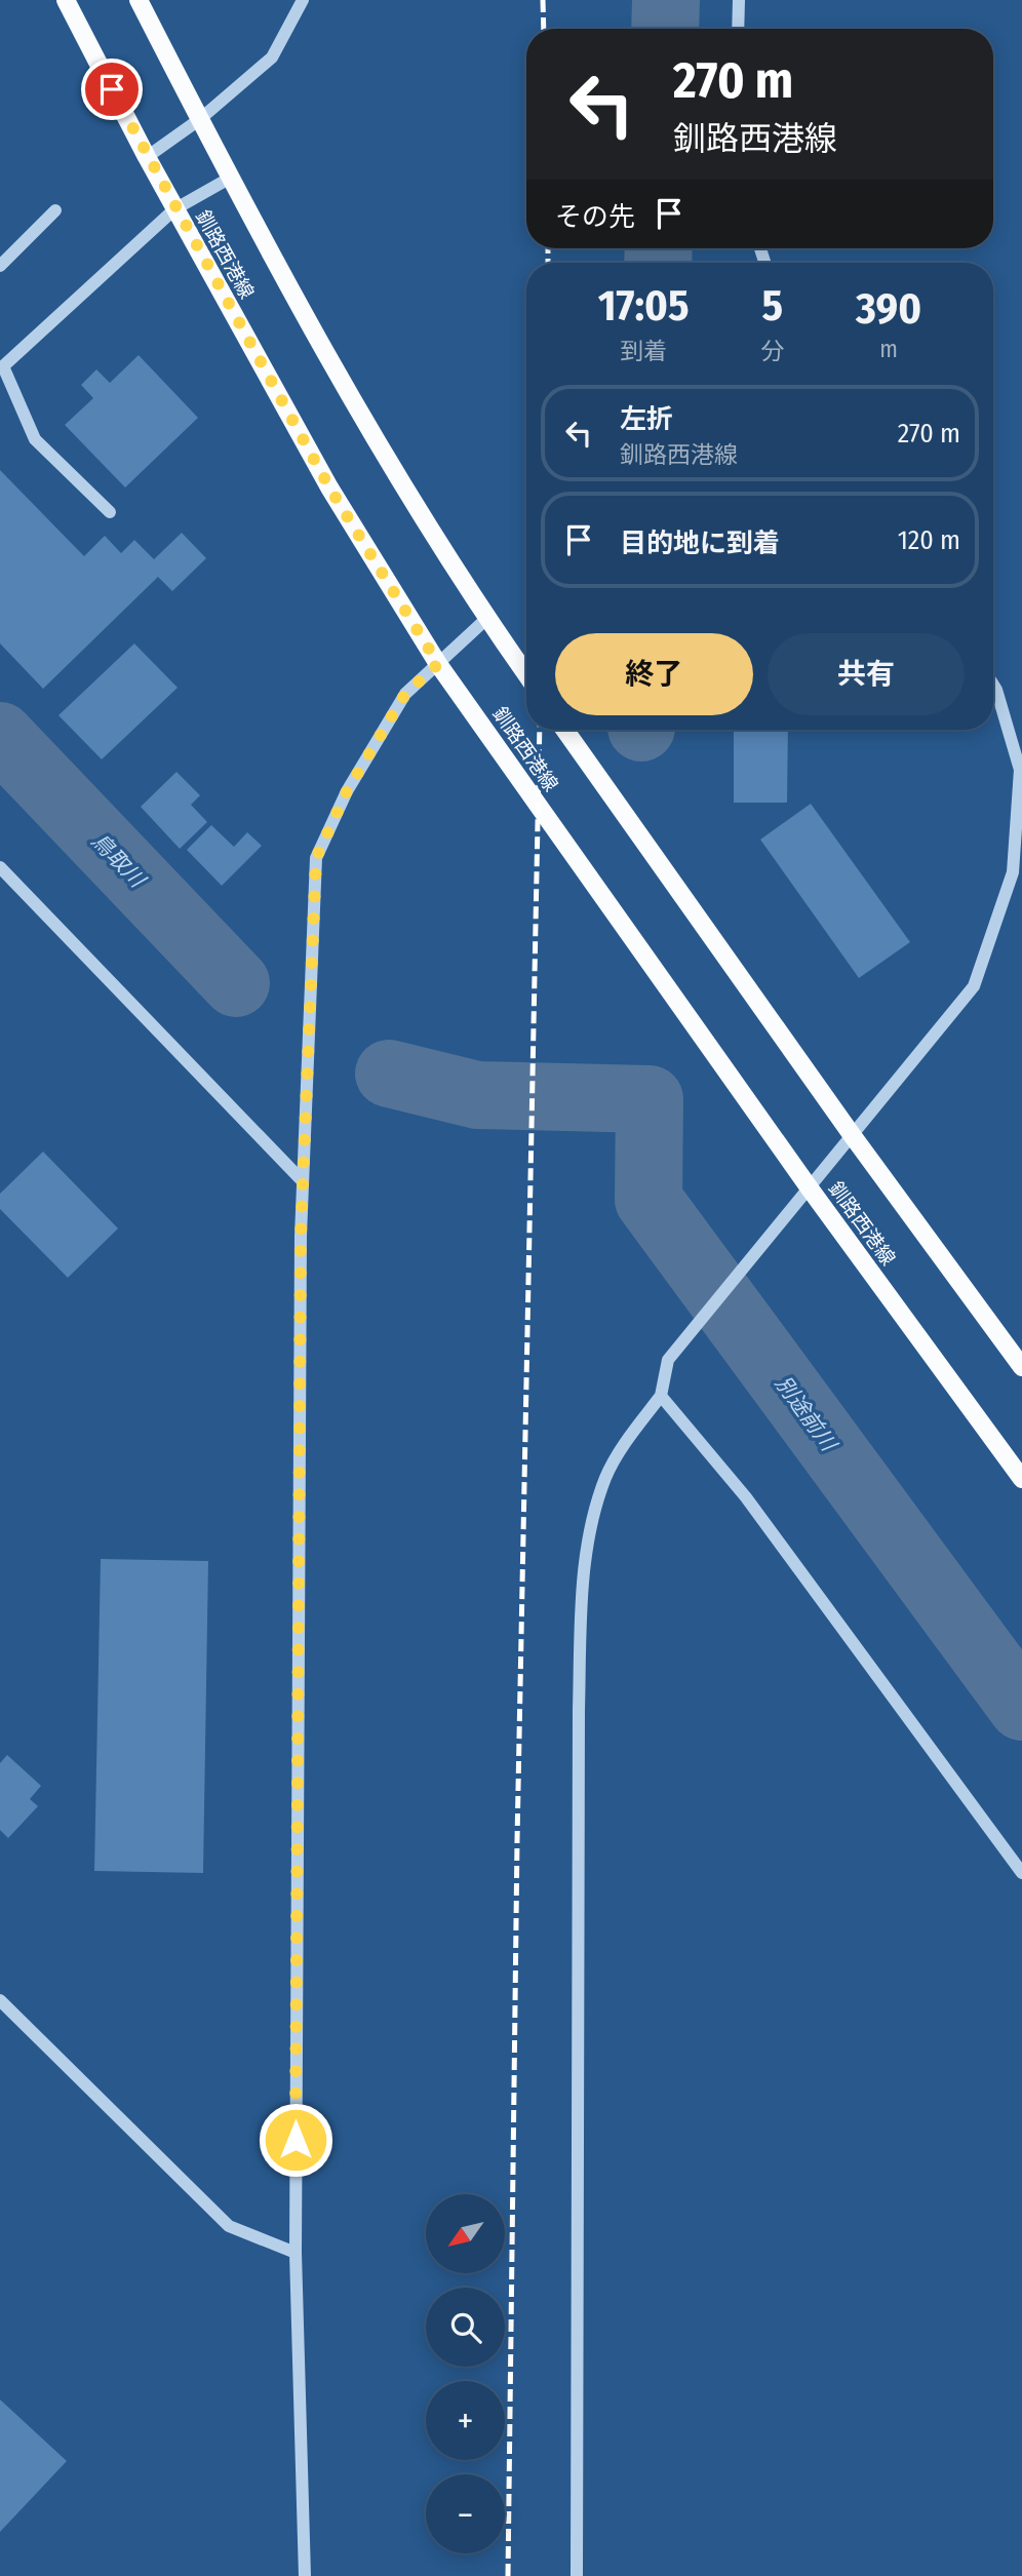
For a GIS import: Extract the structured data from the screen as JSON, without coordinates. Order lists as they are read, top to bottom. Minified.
{"streets":{"main road":["釧路西港線"]},"water":["鳥取川","別途前川"],"north":"bottom left","page":{"turn":["270 m","釧路西港線"],"then":"その先","eta":["17:05","到着","5","分","390","m"],"list":[{"name":"左折","note":"釧路西港線","value":"270 m"},{"name":"目的地に到着","value":"120 m"}],"buttons":["終了","共有"],"map_buttons":["+","−"]}}
